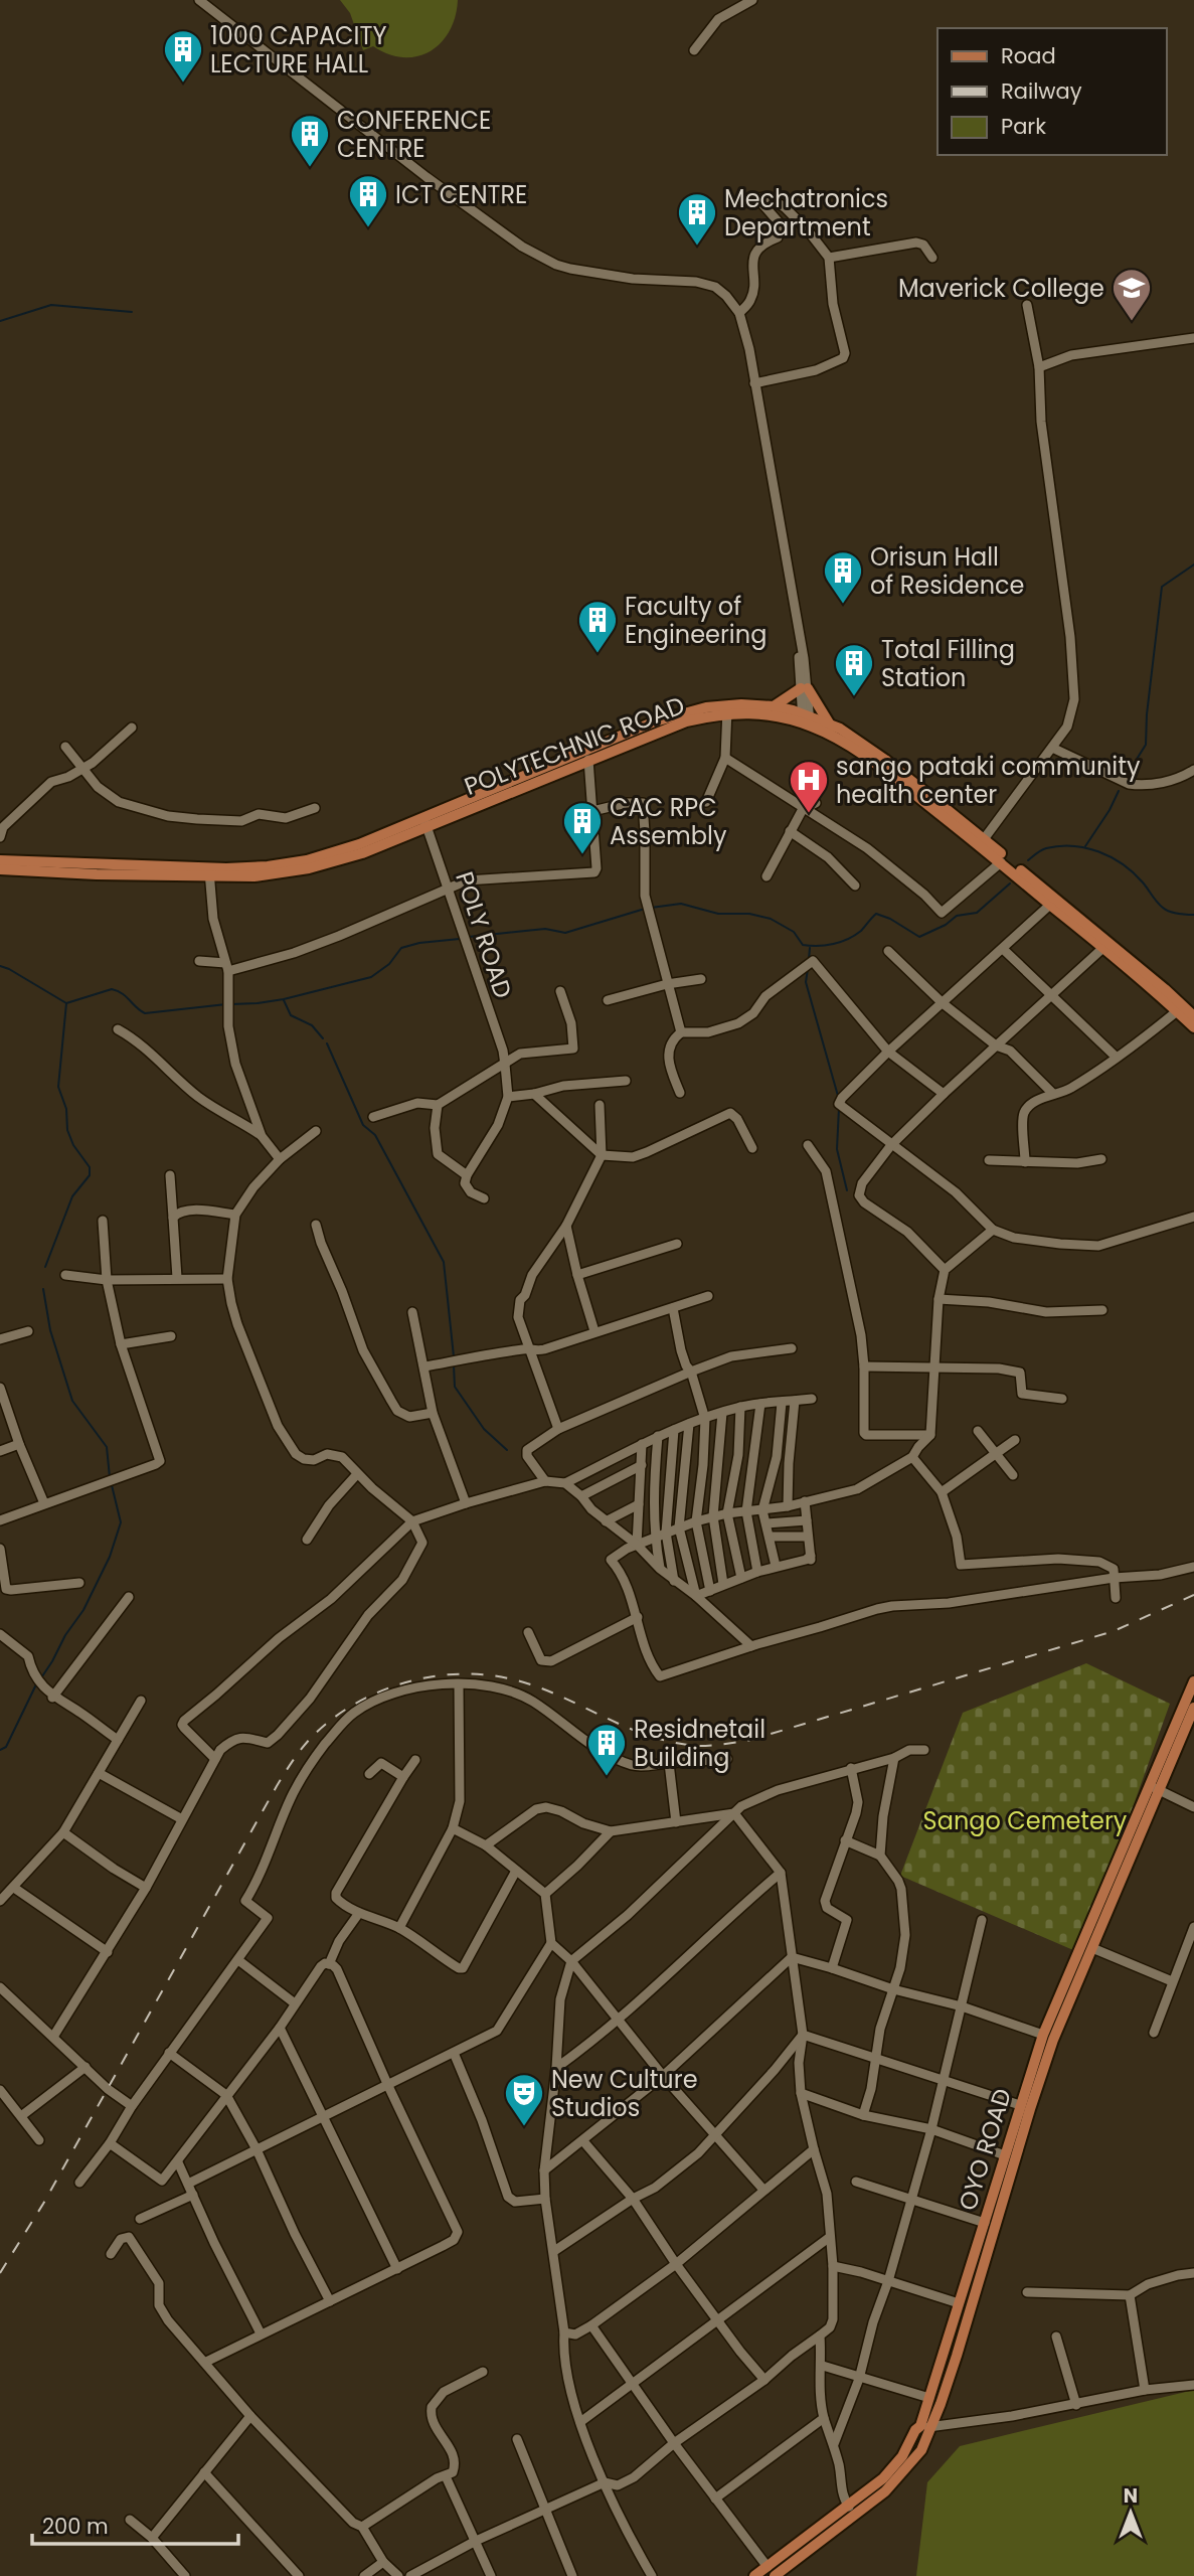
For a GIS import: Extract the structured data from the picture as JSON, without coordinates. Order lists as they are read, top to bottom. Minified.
{"streets":{"main road":["POLYTECHNIC ROAD","OYO ROAD"],"street":["POLY ROAD"]},"crossings":[["POLYTECHNIC ROAD","POLY ROAD"]],"parks":["Sango Cemetery"],"places":{"building":["1000 CAPACITY LECTURE HALL","CONFERENCE CENTRE","ICT CENTRE","Mechatronics Department","Orisun Hall of Residence","Faculty of Engineering","Total Filling Station","CAC RPC Assembly","Residnetail Building"],"school or university":["Maverick College"],"hospital":["sango pataki community health center"],"theatre":["New Culture Studios"]},"legend":["Road","Railway","Park"],"scale_bar":"200 m","north":"top"}
